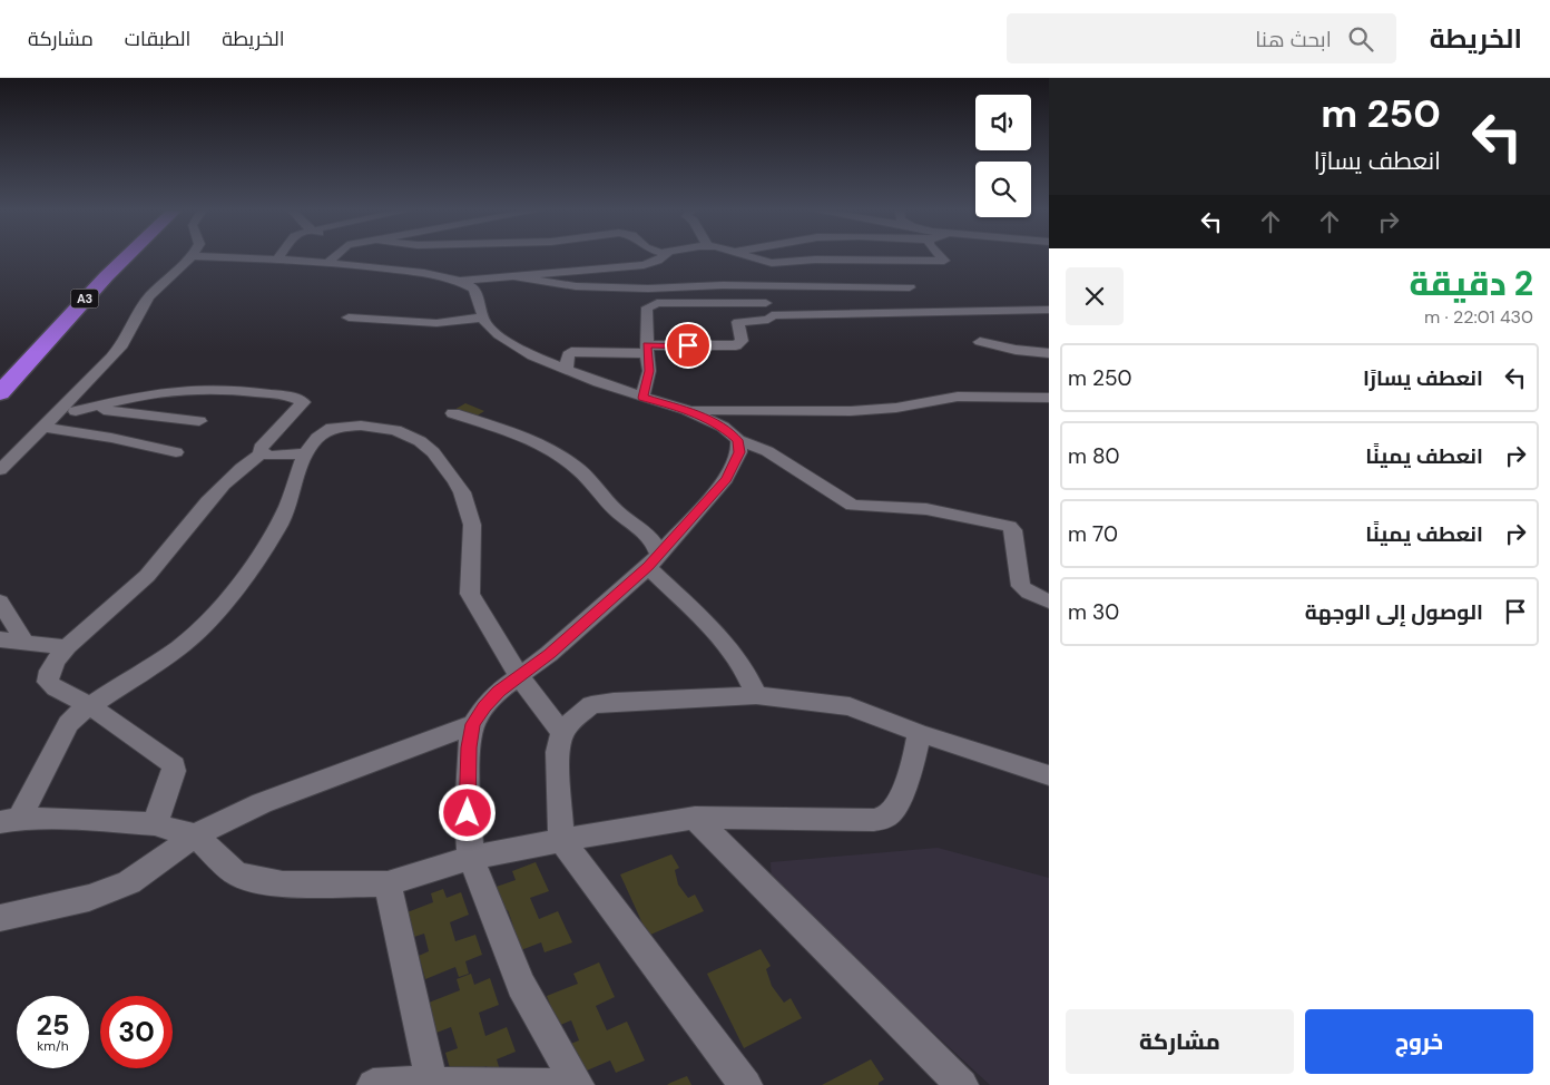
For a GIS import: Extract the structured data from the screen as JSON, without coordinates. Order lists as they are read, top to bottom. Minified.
{"streets":{"highway":["A3"]},"page":{"header":"الخريطة","search":"ابحث هنا","nav":["الخريطة","الطبقات","مشاركة"],"turn":["250 m","انعطف يسارًا"],"heading":["2 دقيقة","430 m · 22:01"],"list":[{"name":"انعطف يسارًا","value":"250 m"},{"name":"انعطف يمينًا","value":"80 m"},{"name":"انعطف يمينًا","value":"70 m"},{"name":"الوصول إلى الوجهة","value":"30 m"}],"speed":"25 km/h","limit":"30","buttons":["خروج","مشاركة"]}}
